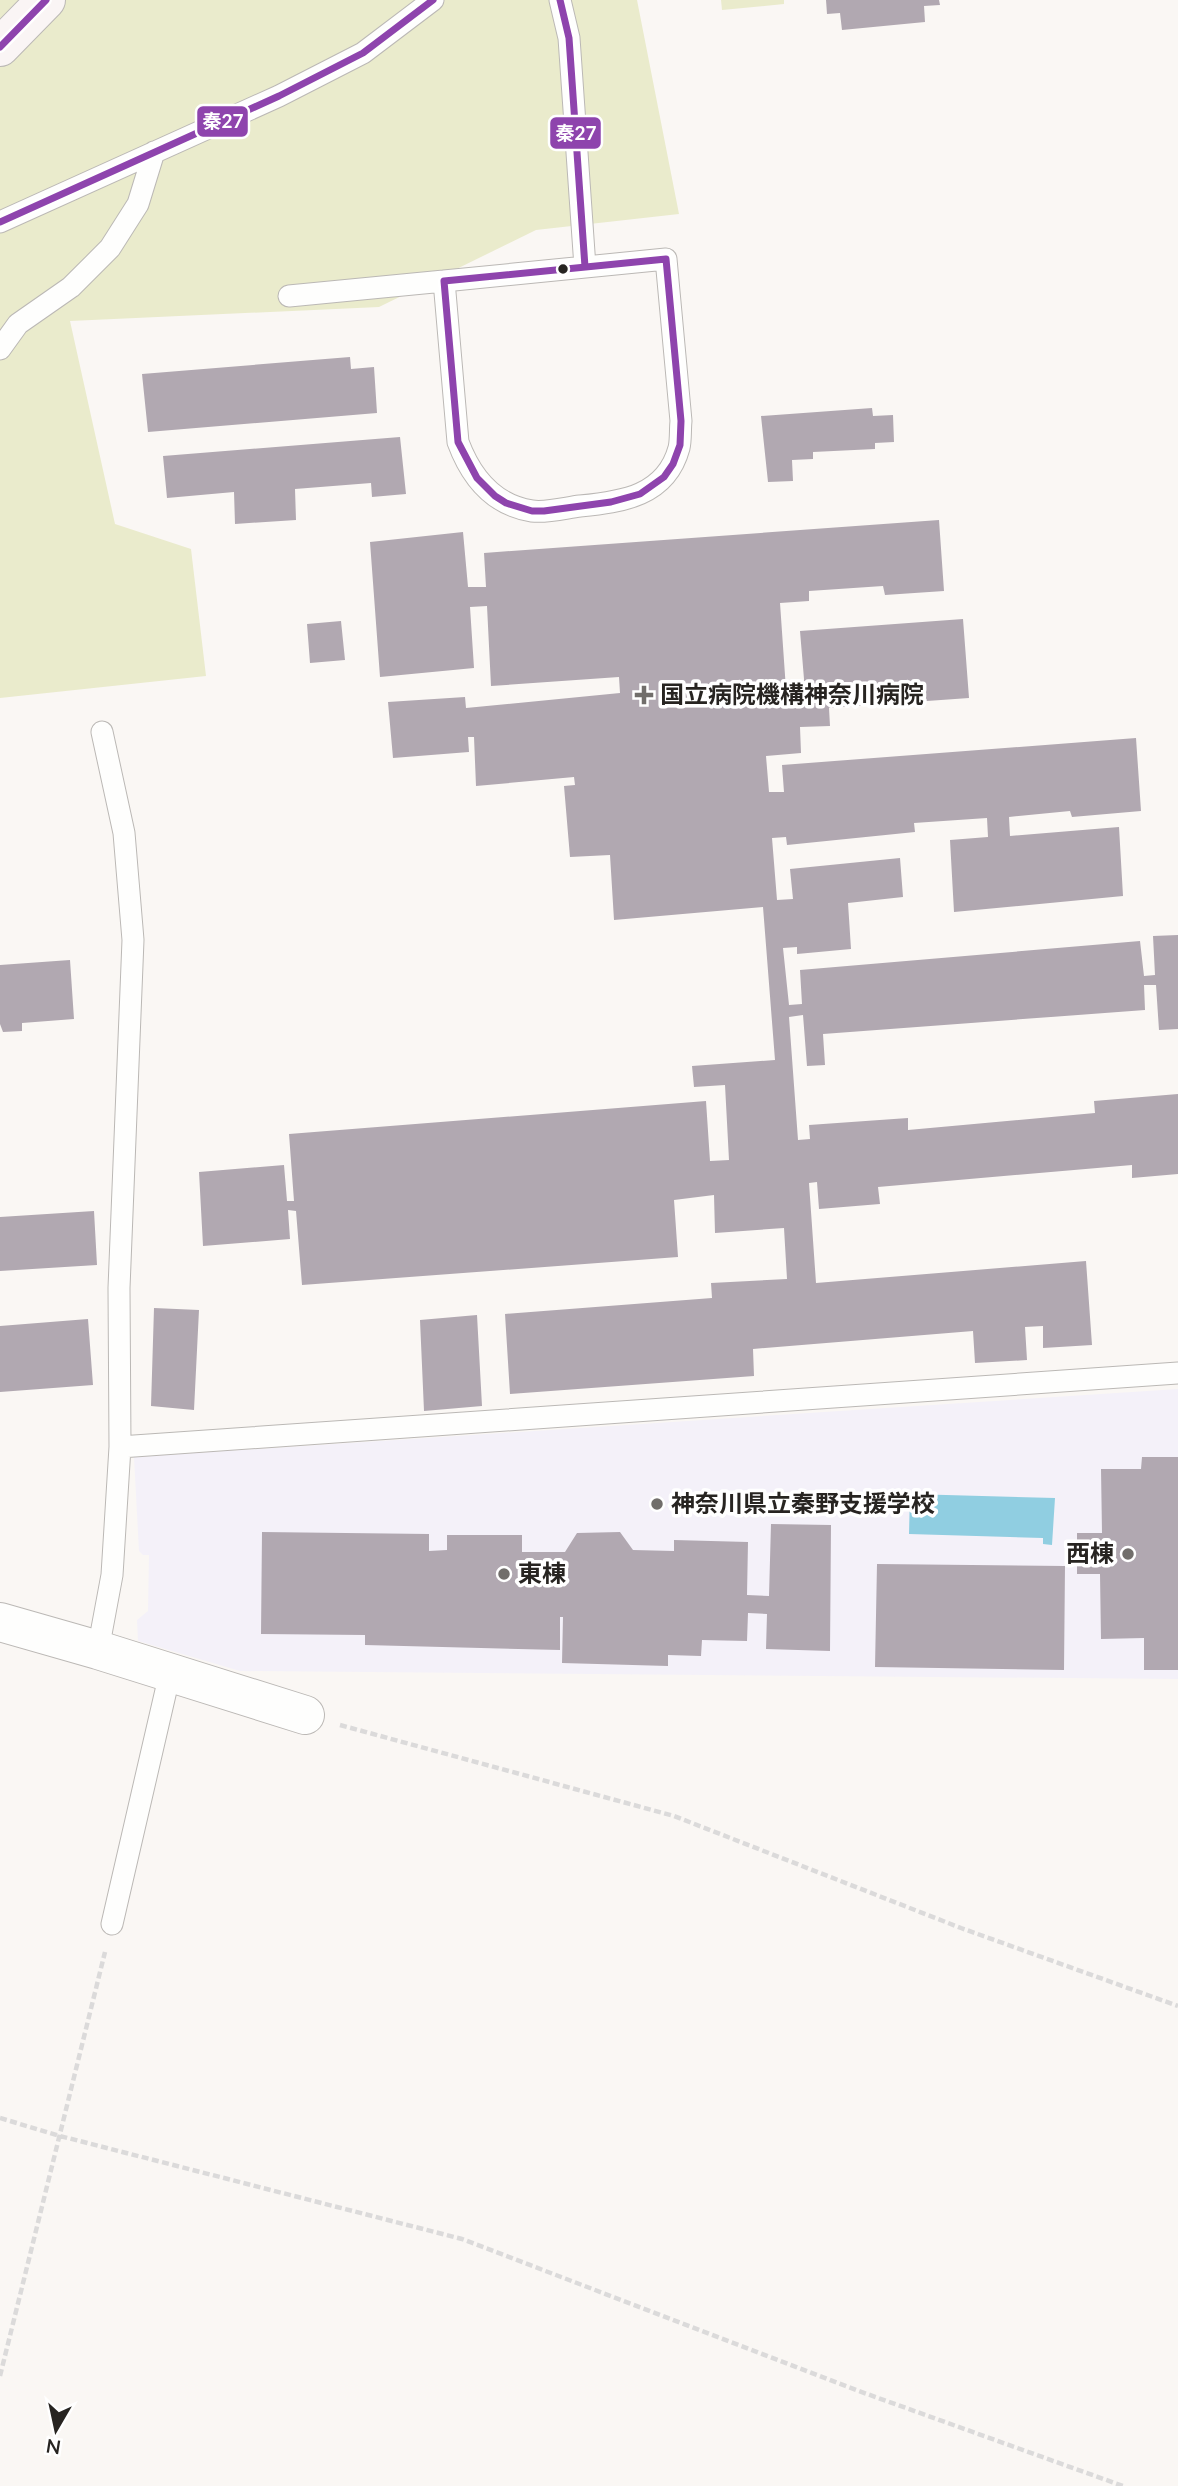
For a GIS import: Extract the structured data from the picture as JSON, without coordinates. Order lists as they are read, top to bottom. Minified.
{"places":{"health":["国立病院機構神奈川病院"],"other":["神奈川県立秦野支援学校","西棟","東棟"]},"lines":["transit line 秦27"],"north":"bottom"}
